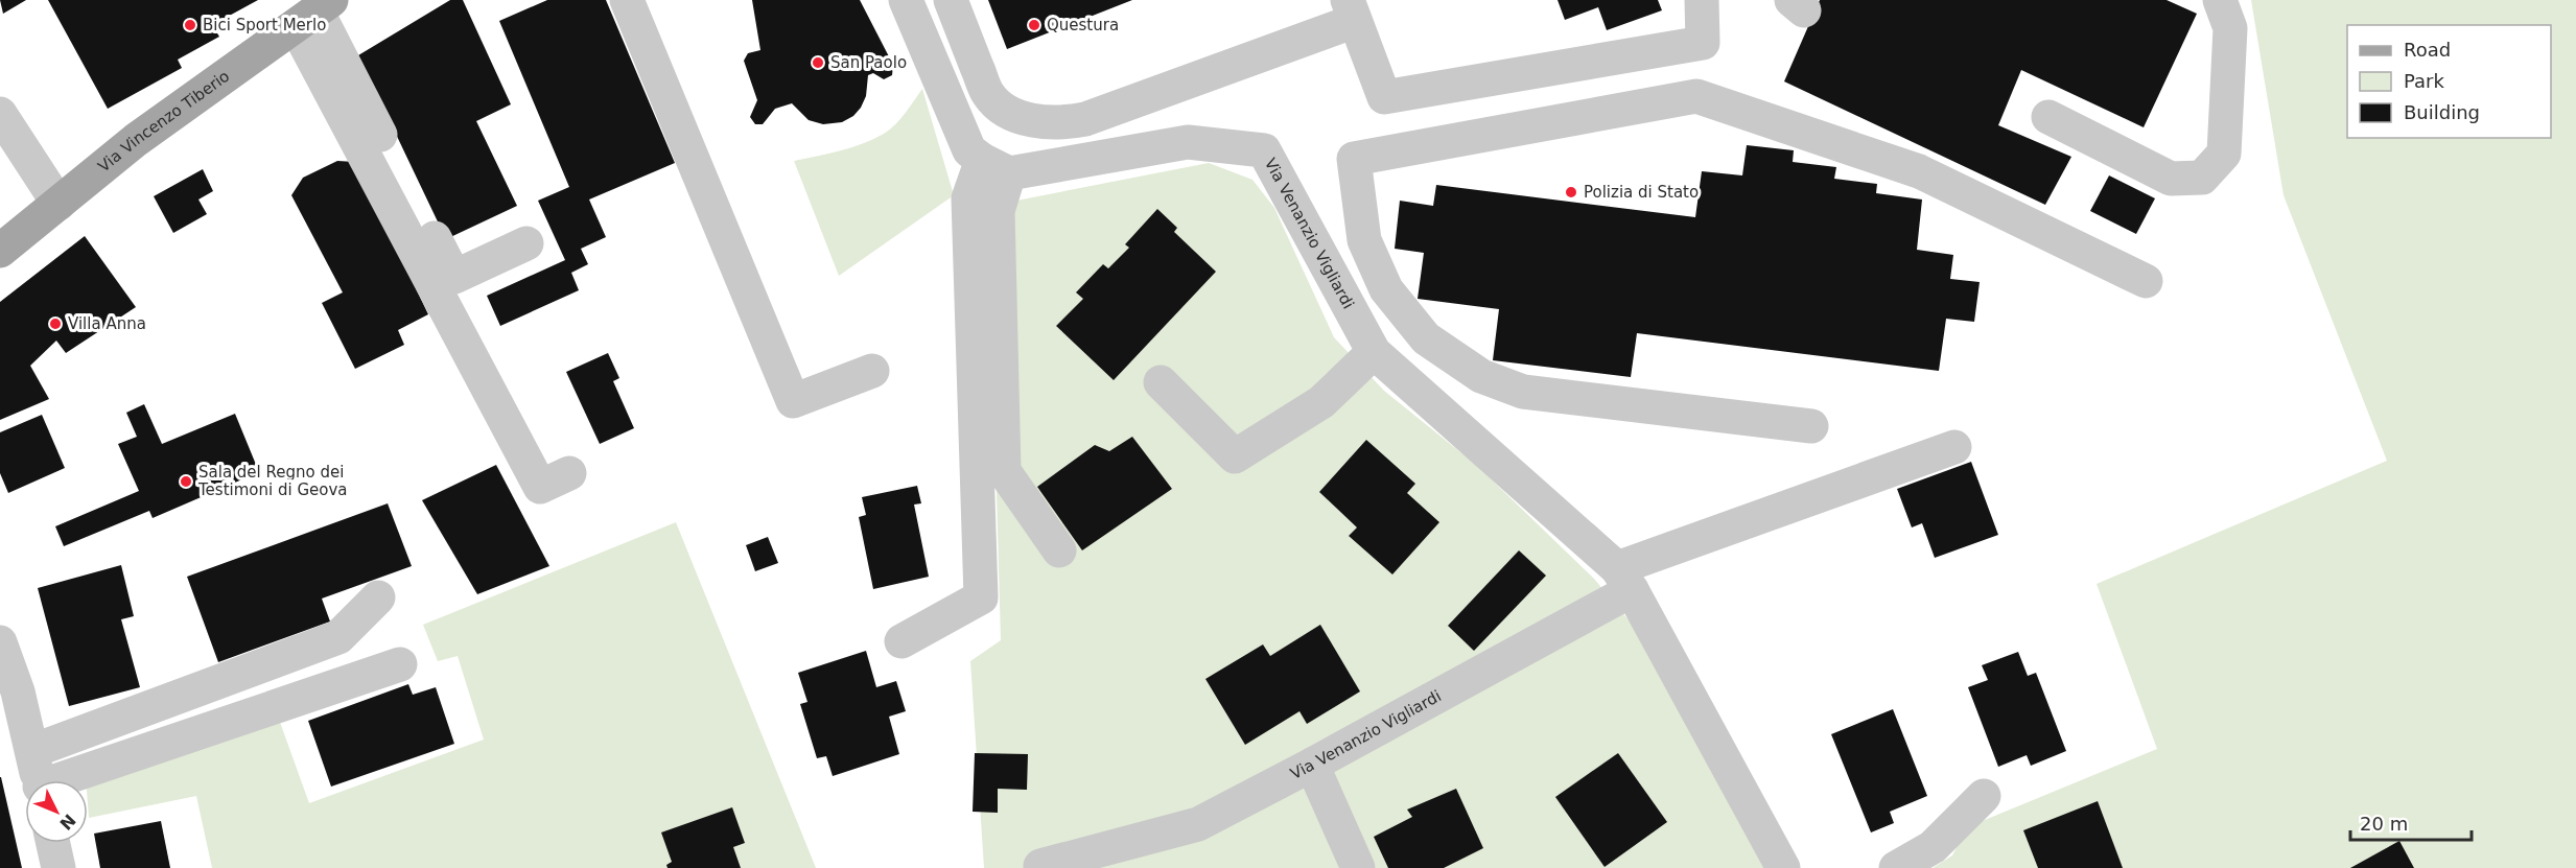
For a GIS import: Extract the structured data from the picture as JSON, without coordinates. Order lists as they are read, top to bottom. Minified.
{"streets":{"main road":["Via Vincenzo Tiberio"],"street":["Via Venanzio Vigliardi"]},"places":["Bici Sport Merlo","Questura","San Paolo","Polizia di Stato","Villa Anna","Sala del Regno dei Testimoni di Geova"],"legend":["Road","Park","Building"],"scale_bar":"20 m","north":"bottom right"}
